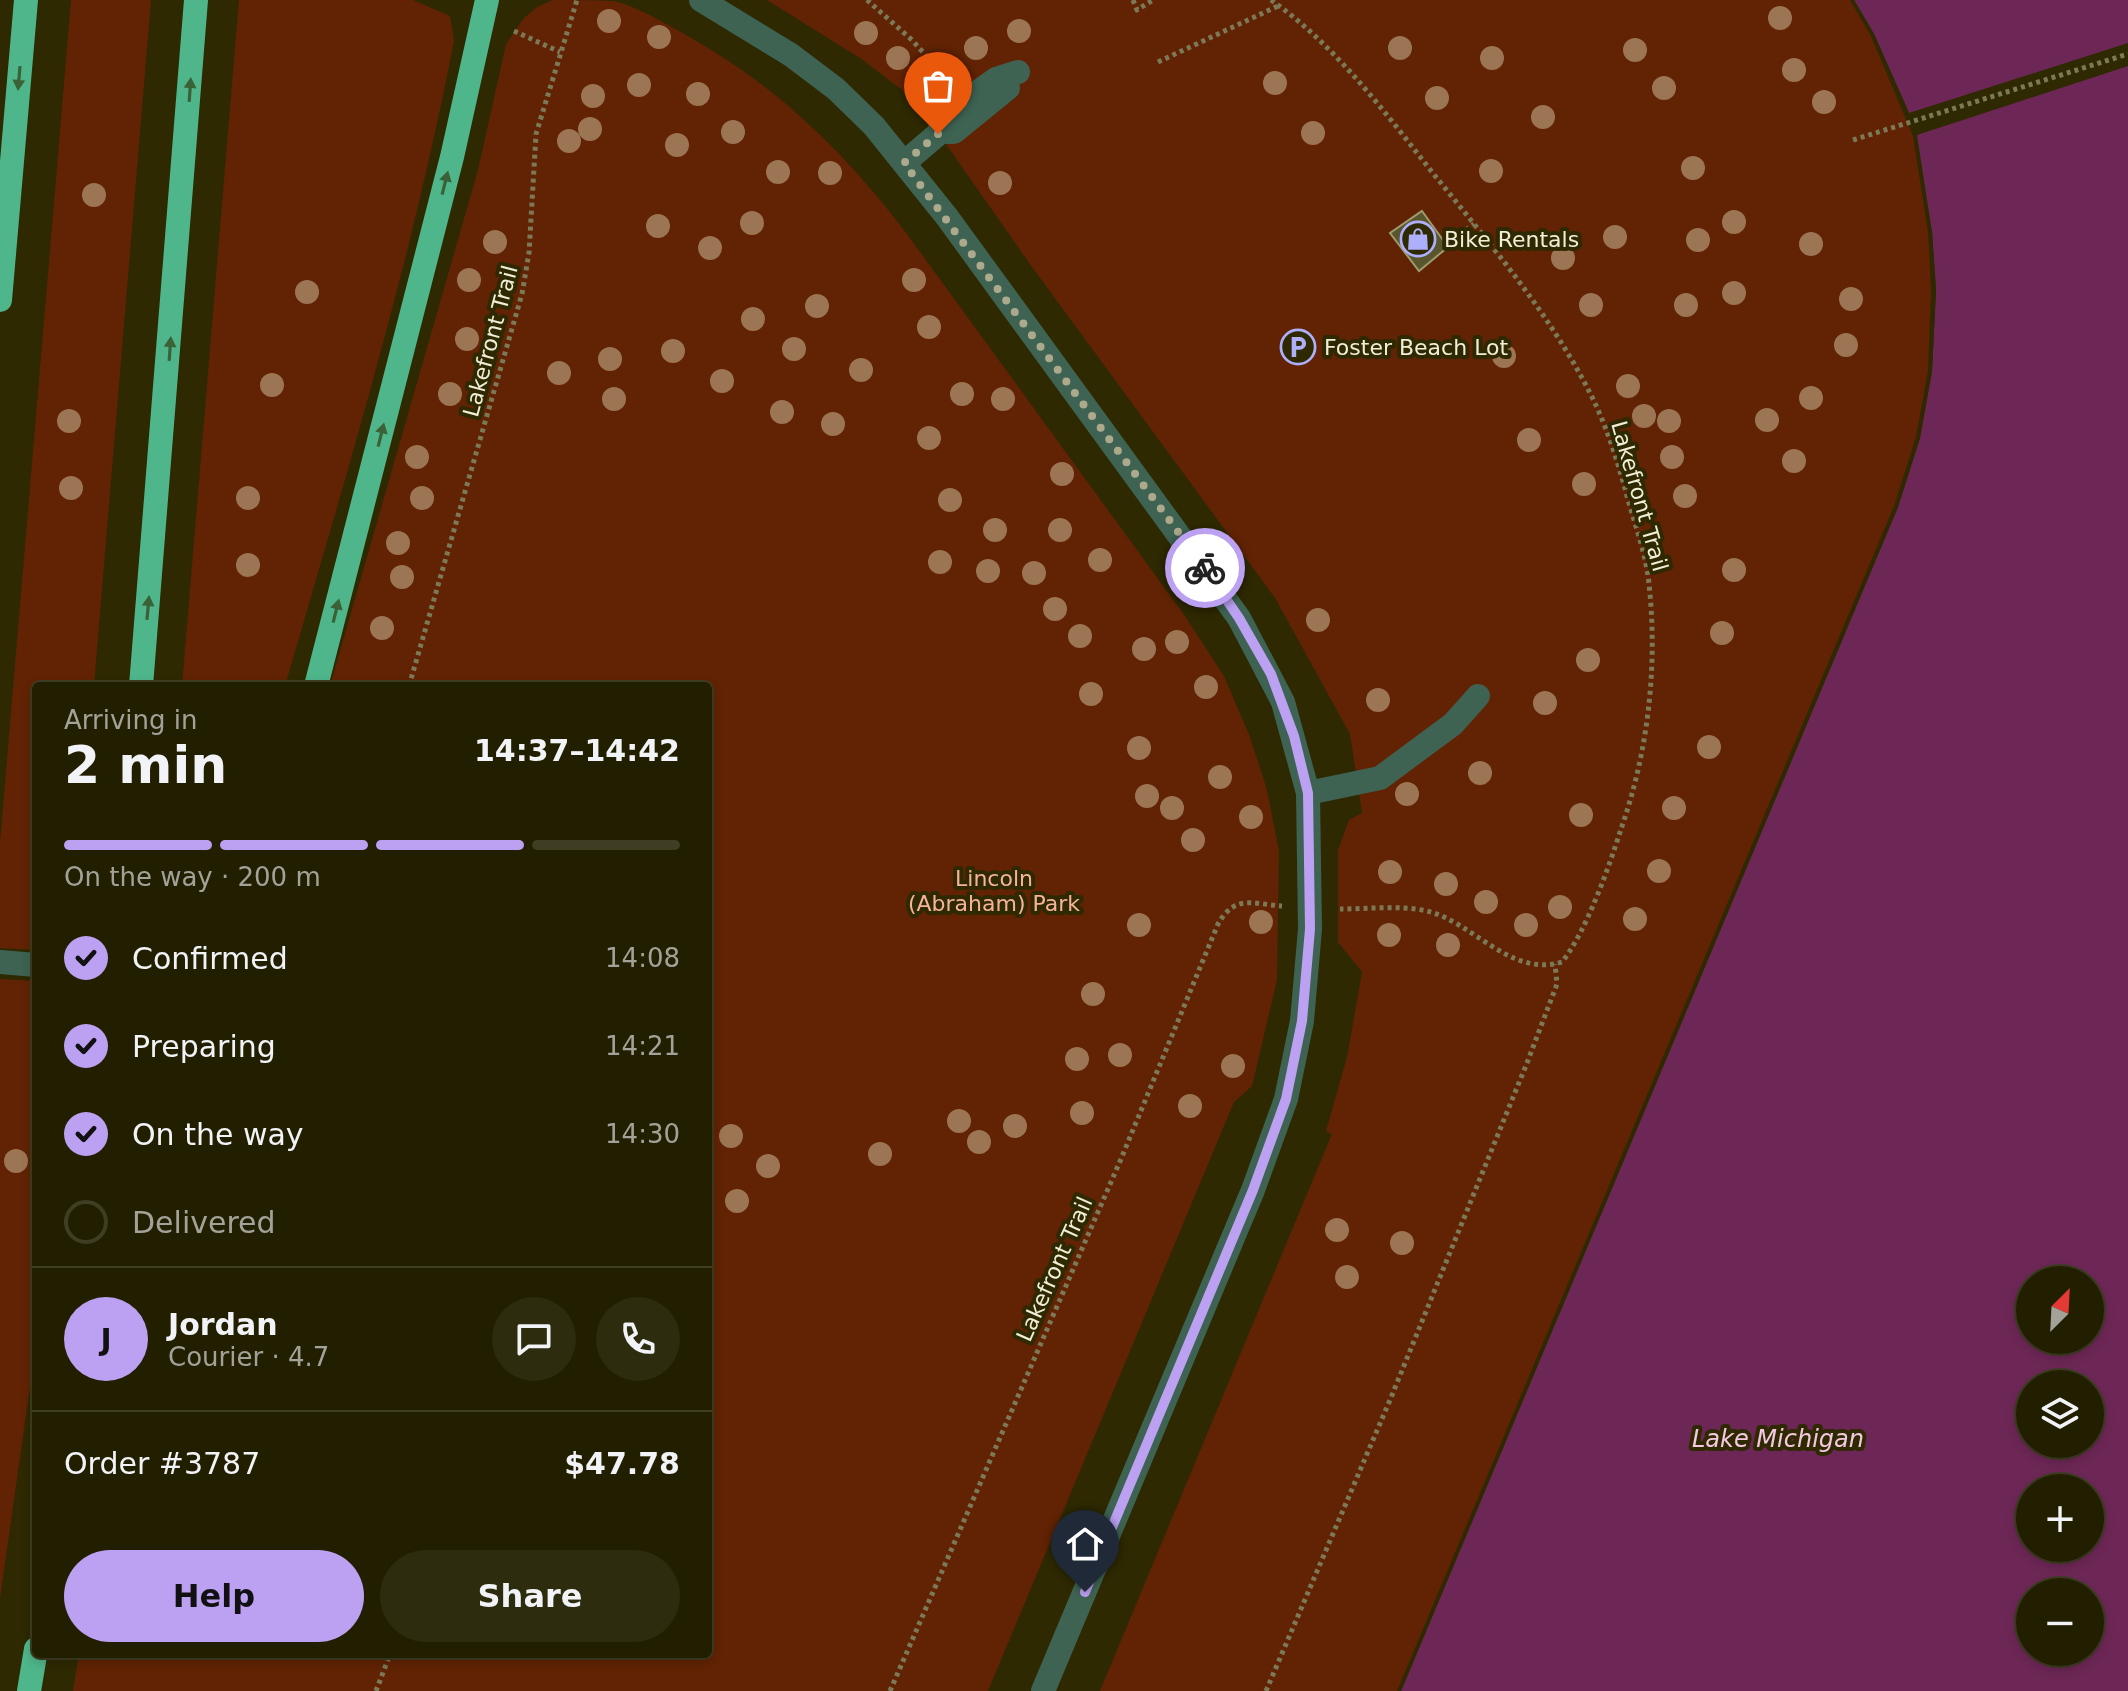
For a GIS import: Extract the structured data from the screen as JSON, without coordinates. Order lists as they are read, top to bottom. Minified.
{"streets":{"path":["Lakefront Trail"]},"water":["Lake Michigan"],"parks":["Lincoln (Abraham) Park"],"places":{"shop":["Bike Rentals"],"parking":["Foster Beach Lot"]},"north":"top right","page":{"heading":["2 min","Arriving in","14:37–14:42"],"panel":["Jordan","Courier · 4.7","Order #3787","$47.78"],"bar":"On the way · 200 m","list":[["Confirmed","14:08"],["Preparing","14:21"],["On the way","14:30"],"Delivered"],"map_buttons":["+","−"],"round":"J","buttons":["Help","Share"]}}
